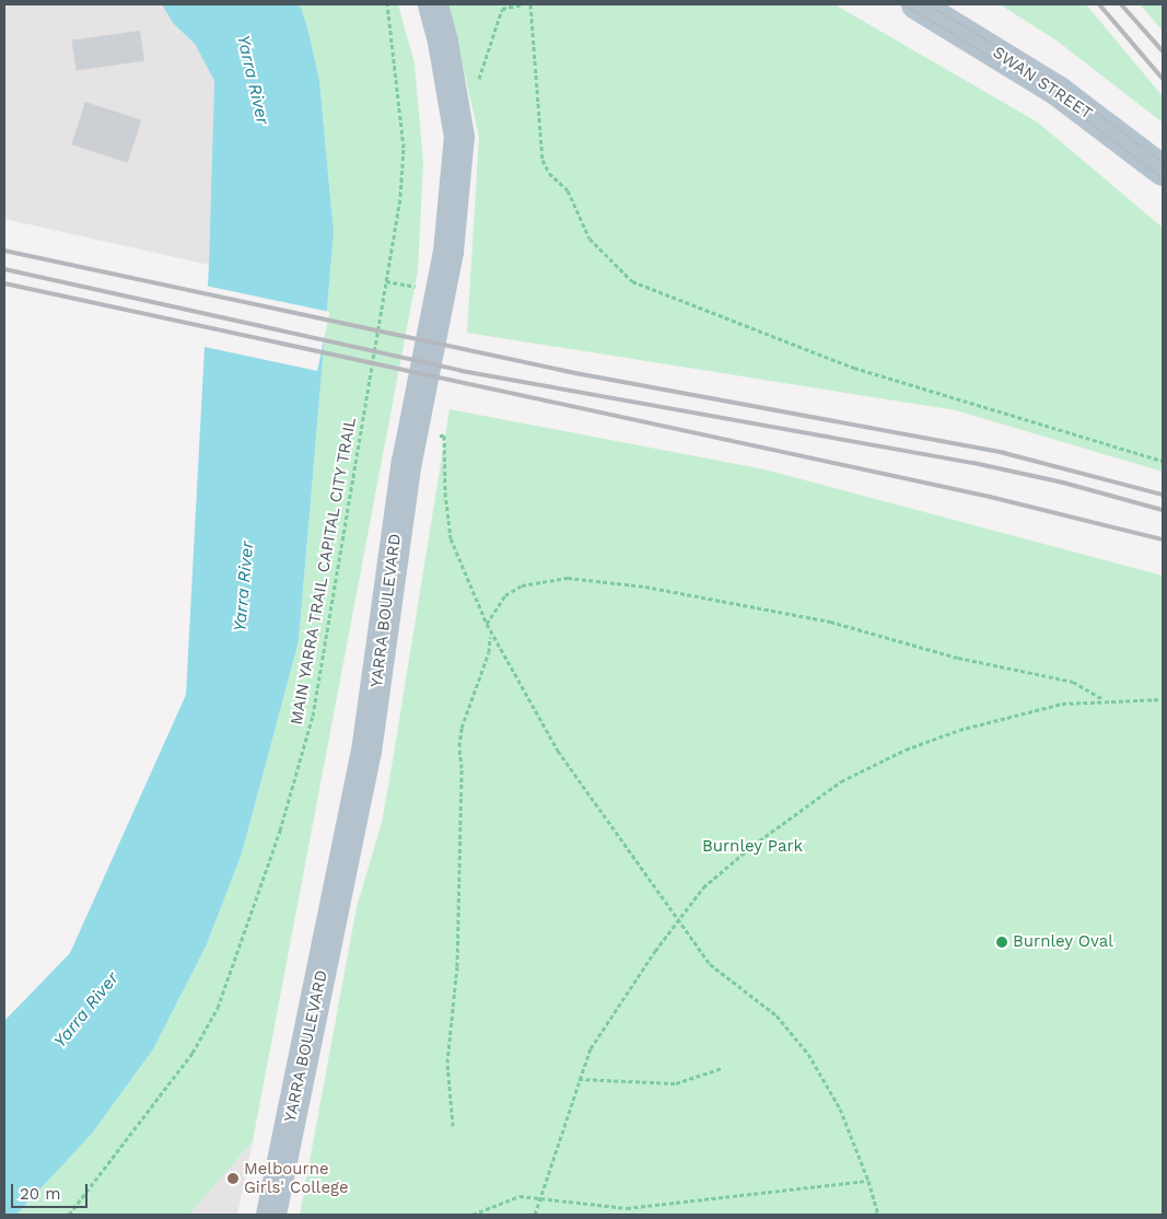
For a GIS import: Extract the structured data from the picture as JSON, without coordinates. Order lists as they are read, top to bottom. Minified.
{"streets":{"main road":["SWAN STREET","YARRA BOULEVARD"],"path":["MAIN YARRA TRAIL CAPITAL CITY TRAIL"]},"water":["Yarra River"],"parks":["Burnley Park"],"places":["Burnley Oval","Melbourne Girls' College"],"scale_bar":"20 m"}
